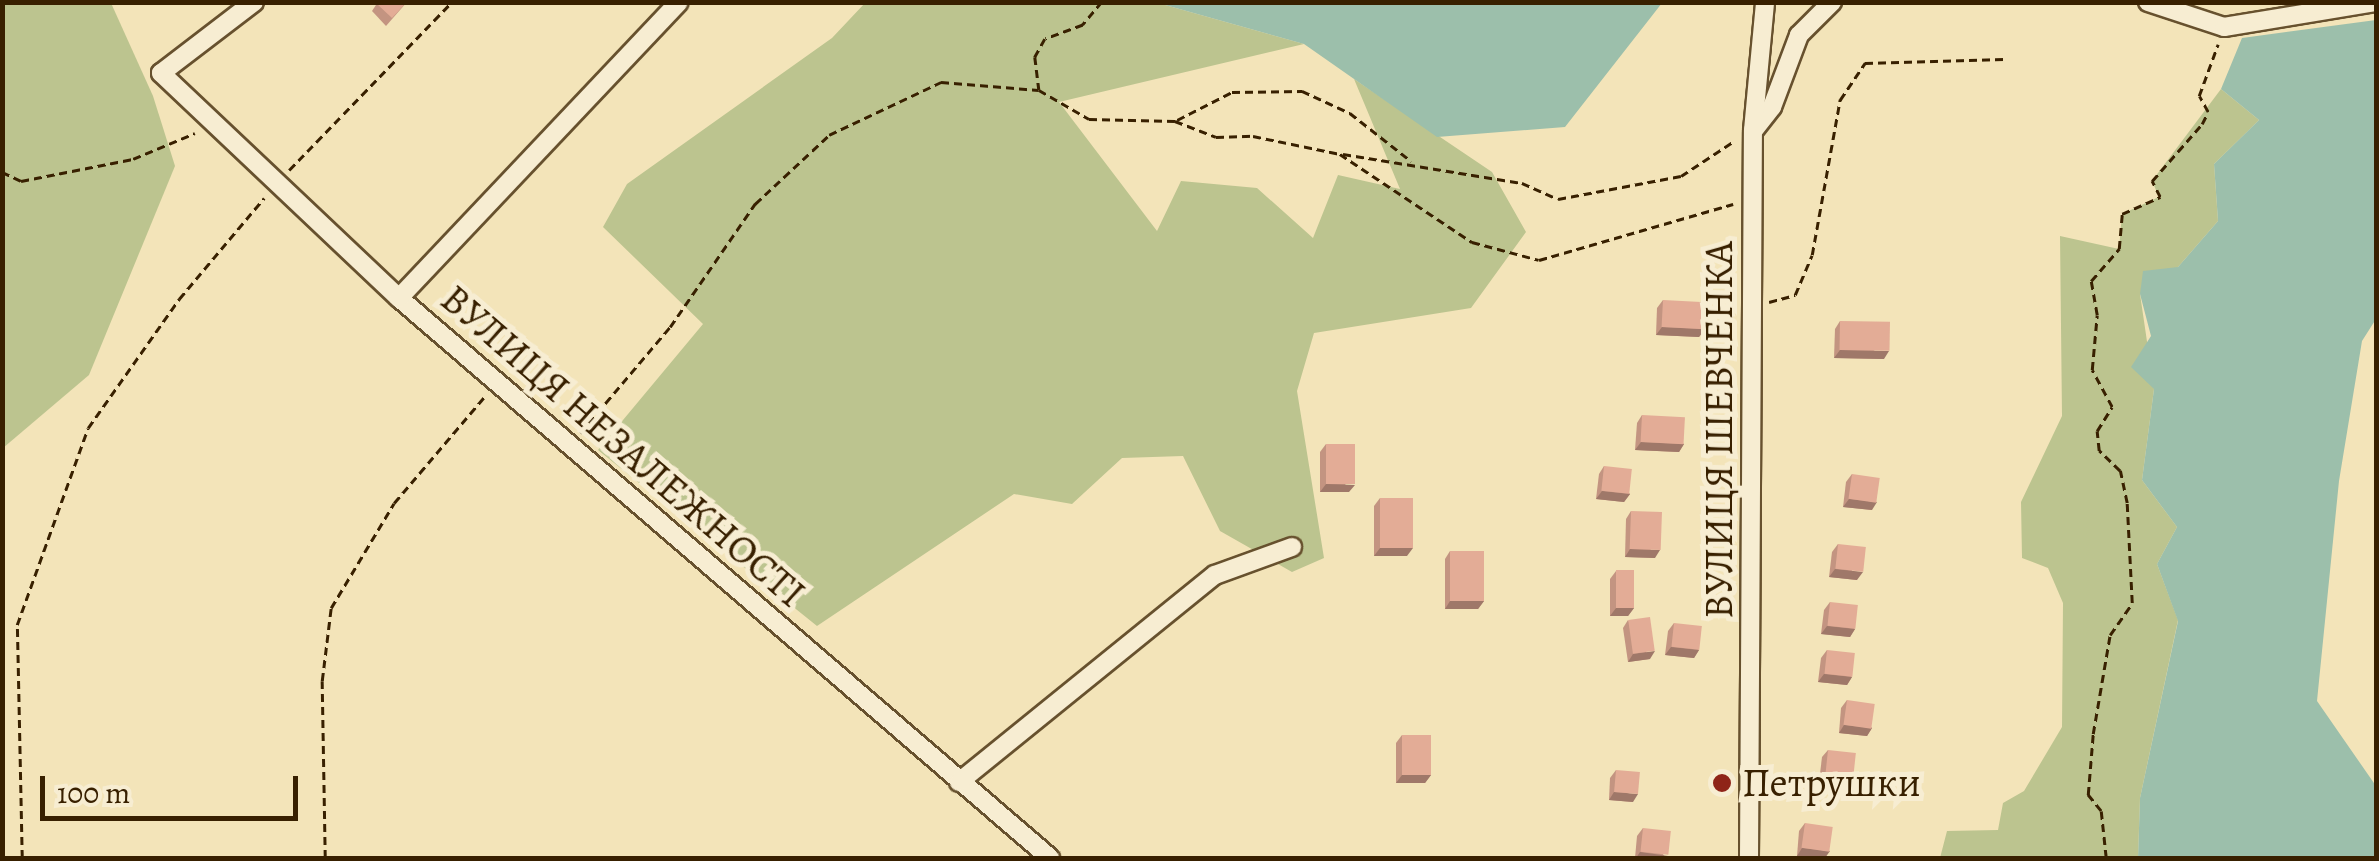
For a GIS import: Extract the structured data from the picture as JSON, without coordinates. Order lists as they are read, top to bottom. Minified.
{"streets":{"street":["ВУЛИЦЯ ШЕВЧЕНКА","ВУЛИЦЯ НЕЗАЛЕЖНОСТІ"]},"places":["Петрушки"],"scale_bar":"100 m"}
